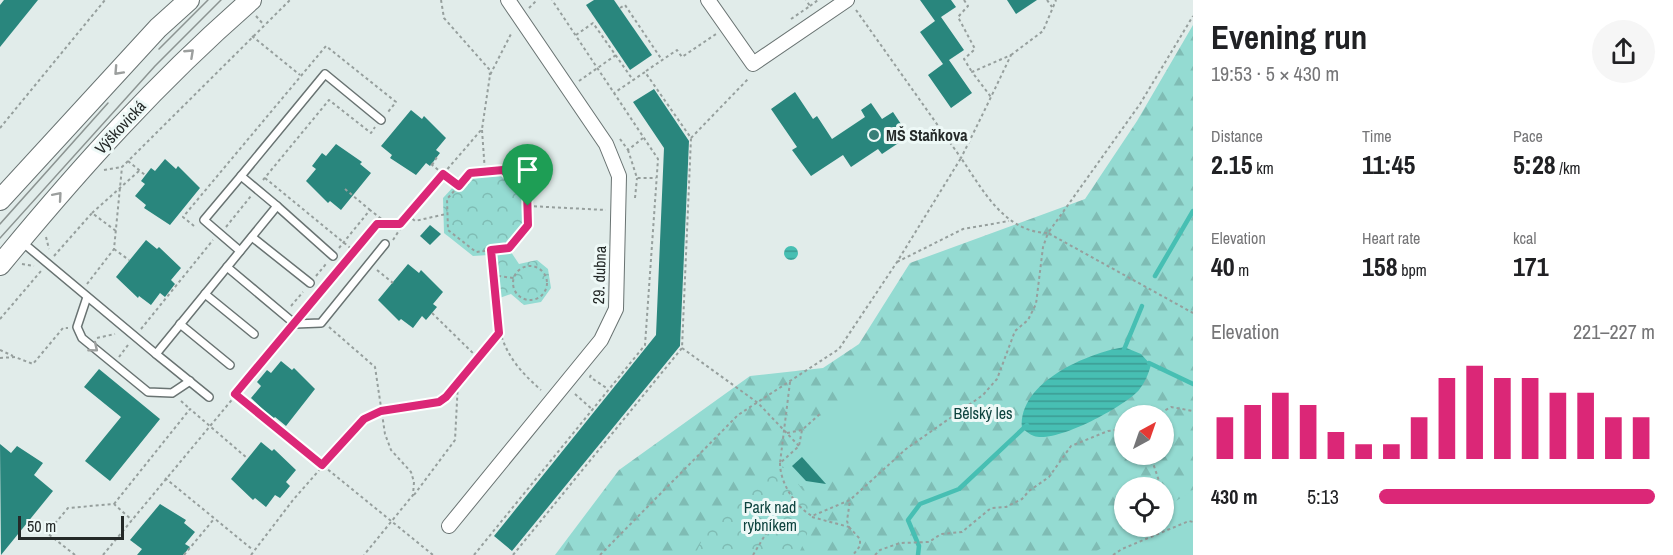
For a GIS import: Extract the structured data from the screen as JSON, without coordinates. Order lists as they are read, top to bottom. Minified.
{"streets":{"street":["Výškovická","29. dubna"]},"parks":["Bělský les","Park nad rybníkem"],"places":["MŠ Staňkova"],"scale_bar":"50 m","north":"top right","page":{"heading":["Evening run","19:53 · 5 × 430 m"],"stats":[["Distance","2.15 km"],["Time","11:45"],["Pace","5:28 /km"],["Elevation","40 m"],["Heart rate","158 bpm"],["kcal","171"]],"chart":["Elevation","221–227 m"],"list":[{"name":"430 m","note":"5:13"}],"scale":"50 m"}}
